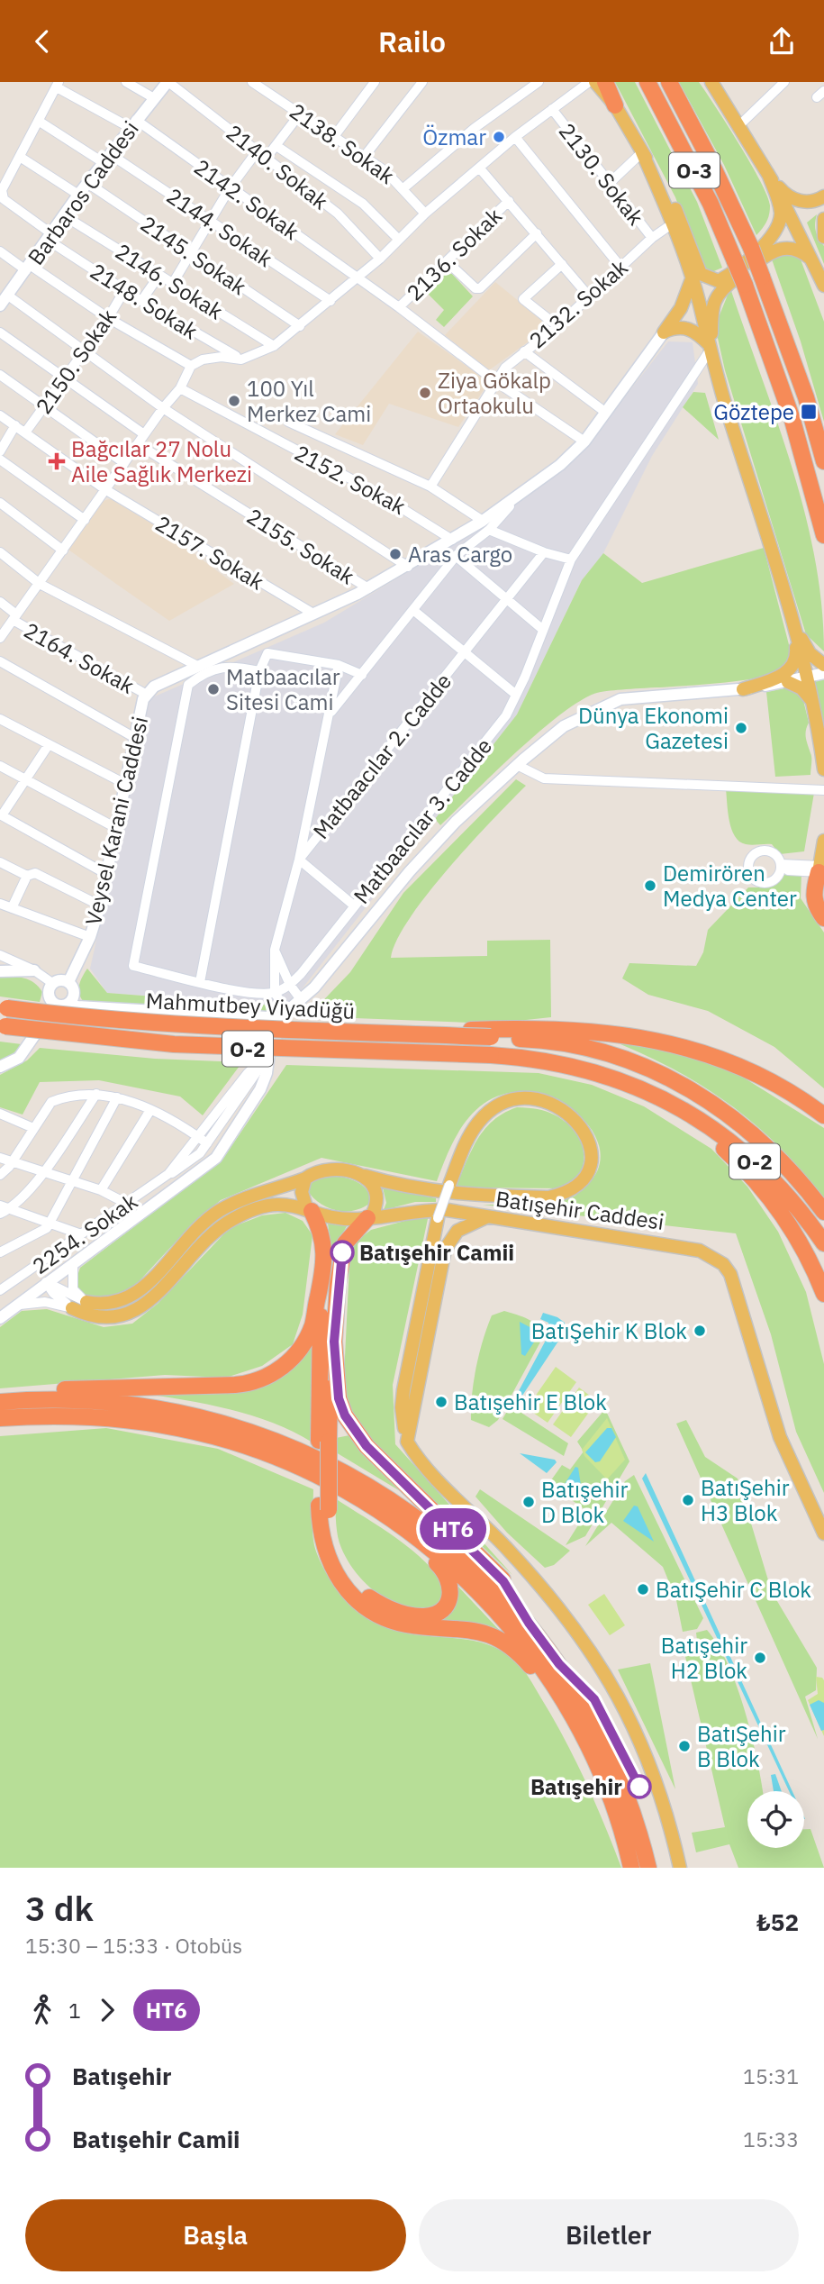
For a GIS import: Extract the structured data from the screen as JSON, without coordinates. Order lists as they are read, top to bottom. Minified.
{"streets":{"highway":["O-3","Mahmutbey Viyadüğü","O-2"],"main road":["Barbaros Caddesi","Veysel Karani Caddesi","Batışehir Caddesi"],"street":["2138. Sokak","2140. Sokak","2130. Sokak","2142. Sokak","2144. Sokak","2136. Sokak","2145. Sokak","2146. Sokak","2148. Sokak","2132. Sokak","2150. Sokak","2152. Sokak","2155. Sokak","2157. Sokak","2164. Sokak","Matbaacılar 2. Cadde","Matbaacılar 3. Cadde","2254. Sokak"]},"crossings":[["2140. Sokak","Barbaros Caddesi"],["2130. Sokak","2132. Sokak"],["Barbaros Caddesi","2142. Sokak"],["Barbaros Caddesi","2144. Sokak"],["Barbaros Caddesi","2145. Sokak"],["Barbaros Caddesi","2146. Sokak"],["Barbaros Caddesi","2148. Sokak"],["2142. Sokak","2136. Sokak"],["2142. Sokak","2148. Sokak"],["2142. Sokak","2132. Sokak"],["2142. Sokak","Veysel Karani Caddesi"],["2144. Sokak","2148. Sokak"],["2148. Sokak","2150. Sokak"],["2150. Sokak","2157. Sokak"],["2152. Sokak","Veysel Karani Caddesi"],["2155. Sokak","Veysel Karani Caddesi"],["2157. Sokak","Veysel Karani Caddesi"],["2164. Sokak","Veysel Karani Caddesi"],["Matbaacılar 2. Cadde","Matbaacılar 3. Cadde"],["Mahmutbey Viyadüğü","O-2"]],"places":{"other":["Özmar","Ziya Gökalp Ortaokulu","100 Yıl Merkez Cami","Aras Cargo","Matbaacılar Sitesi Cami","Dünya Ekonomi Gazetesi","Demirören Medya Center","Batışehir Camii","BatıŞehir K Blok","Batışehir E Blok","BatıŞehir H3 Blok","Batışehir D Blok","BatıŞehir C Blok","Batışehir H2 Blok","BatıŞehir B Blok","Batışehir"],"transit":["Göztepe"],"health":["Bağcılar 27 Nolu Aile Sağlık Merkezi"]},"lines":["bus line HT6"],"page":{"header":"Railo","on_map":"HT6","heading":["3 dk","15:30 – 15:33 · Otobüs","₺52"],"legs":["1","HT6"],"list":[{"name":"Batışehir","value":"15:31"},{"name":"Batışehir Camii","value":"15:33"}],"buttons":["Başla","Biletler"]}}
